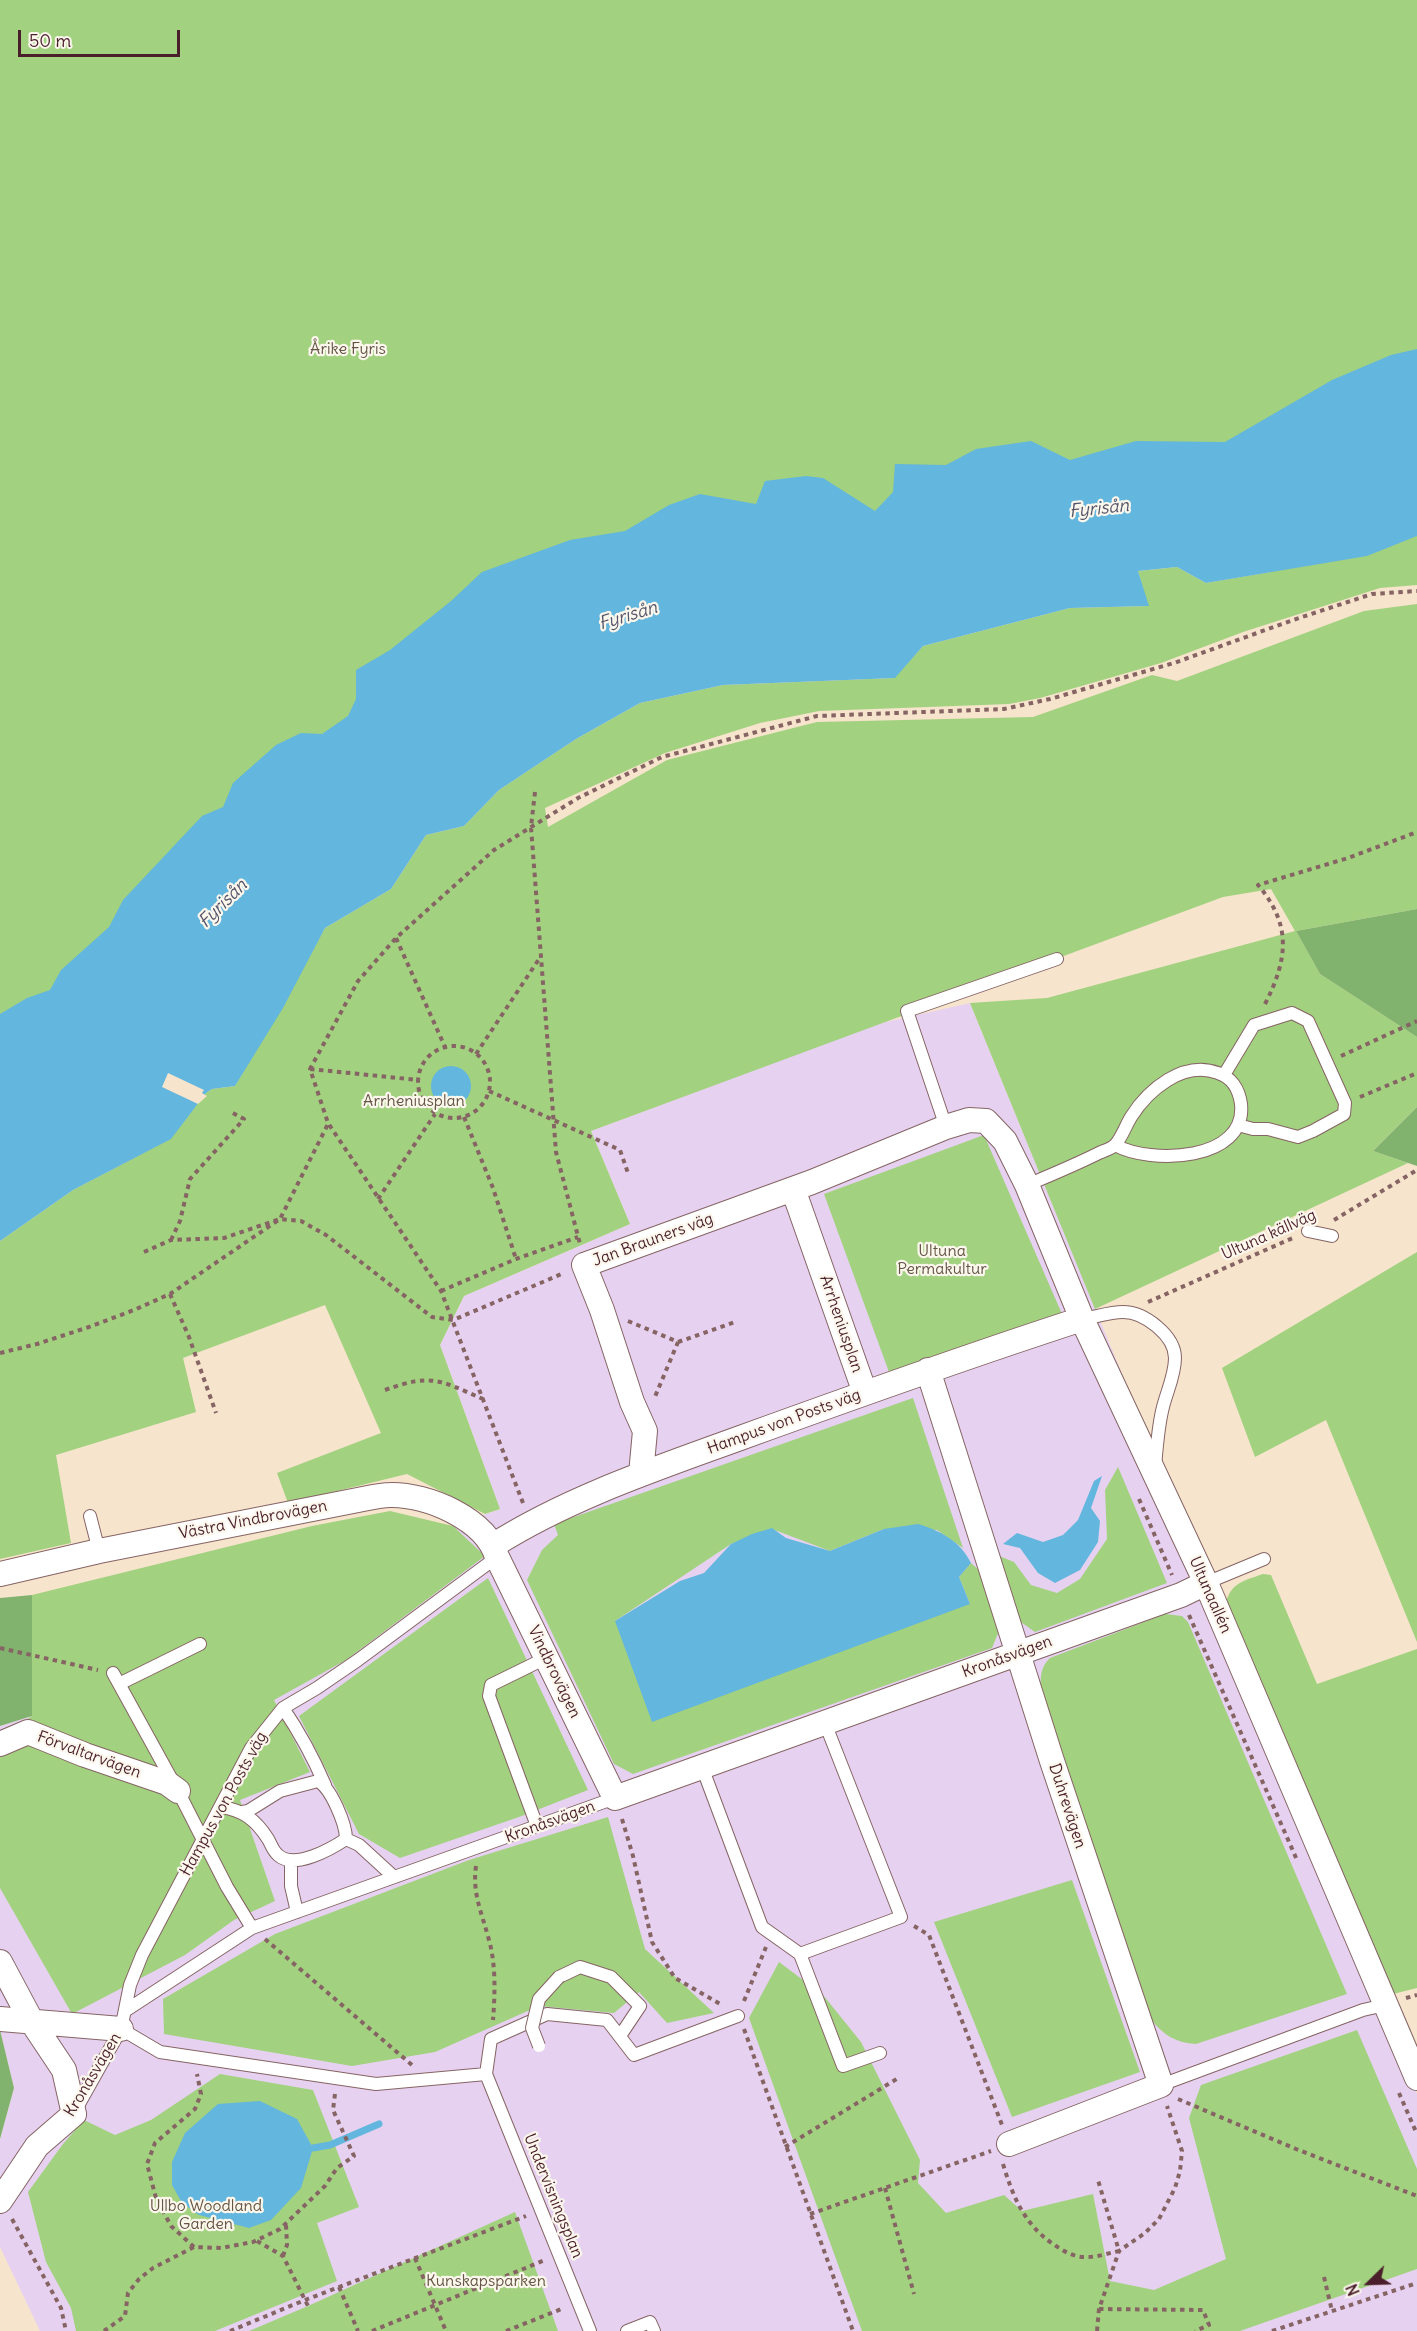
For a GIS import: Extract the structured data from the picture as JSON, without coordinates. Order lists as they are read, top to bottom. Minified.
{"streets":{"street":["Jan Brauners väg","Arrheniusplan","Hampus von Posts väg","Västra Vindbrovägen","Ultunaallén","Kronåsvägen","Vindbrovägen","Förvaltarvägen","Duhrevägen"],"lane":["Undervisningsplan"],"path":["Ultuna källväg"]},"crossings":[["Jan Brauners väg","Arrheniusplan"],["Jan Brauners väg","Hampus von Posts väg"],["Jan Brauners väg","Ultunaallén"],["Arrheniusplan","Hampus von Posts väg"],["Hampus von Posts väg","Västra Vindbrovägen"],["Hampus von Posts väg","Ultunaallén"],["Hampus von Posts väg","Kronåsvägen"],["Hampus von Posts väg","Vindbrovägen"],["Hampus von Posts väg","Duhrevägen"],["Västra Vindbrovägen","Vindbrovägen"],["Ultunaallén","Kronåsvägen"],["Kronåsvägen","Vindbrovägen"],["Kronåsvägen","Duhrevägen"]],"water":["Fyrisån"],"parks":["Årike Fyris","Arrheniusplan","Ultuna Permakultur","Ullbo Woodland Garden","Kunskapsparken"],"scale_bar":"50 m","north":"bottom left"}
